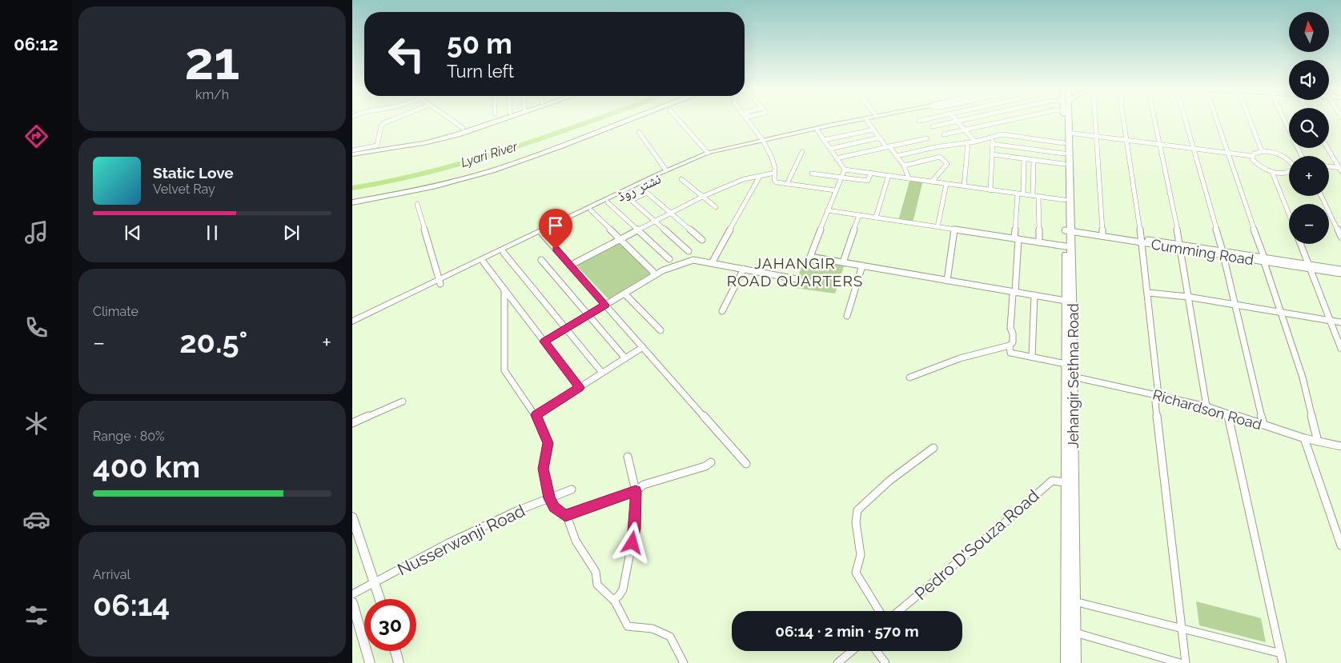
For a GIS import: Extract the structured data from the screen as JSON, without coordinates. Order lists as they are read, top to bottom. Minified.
{"streets":{"highway":["Jehangir Sethna Road"],"main road":["نشتر روڈ"],"street":["Cumming Road","Richardson Road","Nusserwanji Road","Pedro D'Souza Road"]},"crossings":[["Cumming Road","Jehangir Sethna Road"],["Jehangir Sethna Road","Richardson Road"],["Jehangir Sethna Road","Pedro D'Souza Road"]],"districts":["JAHANGIR ROAD QUARTERS"],"water":["Lyari River"],"north":"top","page":{"tabs":"06:12","tile":[["21","km/h"],"Climate",["Range · 80%","400 km"],["Arrival","06:14"]],"map_buttons":["+","−"],"turn":["50 m","Turn left"],"song":["Static Love","Velvet Ray"],"heat":["−","20.5°","+"],"limit":"30","trip":"06:14 · 2 min · 570 m"}}
